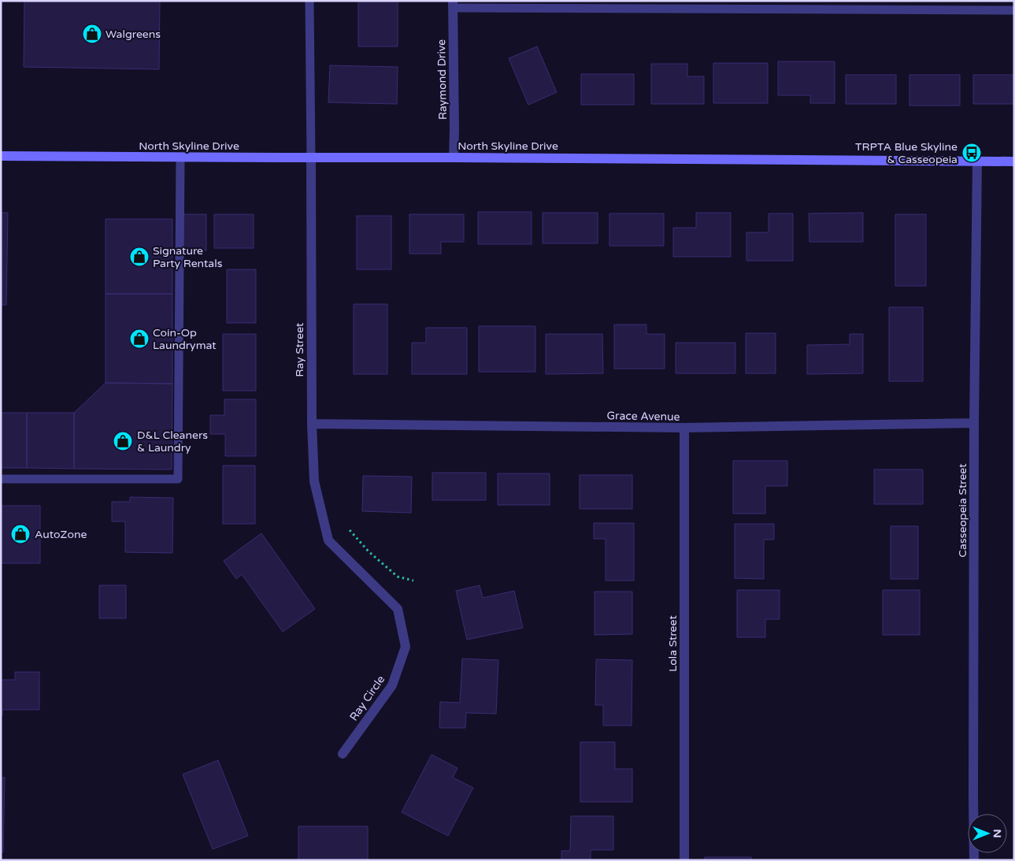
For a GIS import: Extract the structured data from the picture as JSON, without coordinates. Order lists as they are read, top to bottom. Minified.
{"streets":{"main road":["North Skyline Drive"],"street":["Raymond Drive","Ray Street","Grace Avenue","Casseopeia Street","Lola Street","Ray Circle"]},"crossings":[["Raymond Drive","North Skyline Drive"],["North Skyline Drive","Ray Street"],["North Skyline Drive","Casseopeia Street"],["Ray Street","Grace Avenue"],["Ray Street","Ray Circle"],["Grace Avenue","Casseopeia Street"],["Grace Avenue","Lola Street"]],"places":{"shop":["Walgreens","Signature Party Rentals","Coin-Op Laundrymat","D&L Cleaners & Laundry","AutoZone"],"bus stop":["TRPTA Blue Skyline & Casseopeia"]},"north":"right"}
